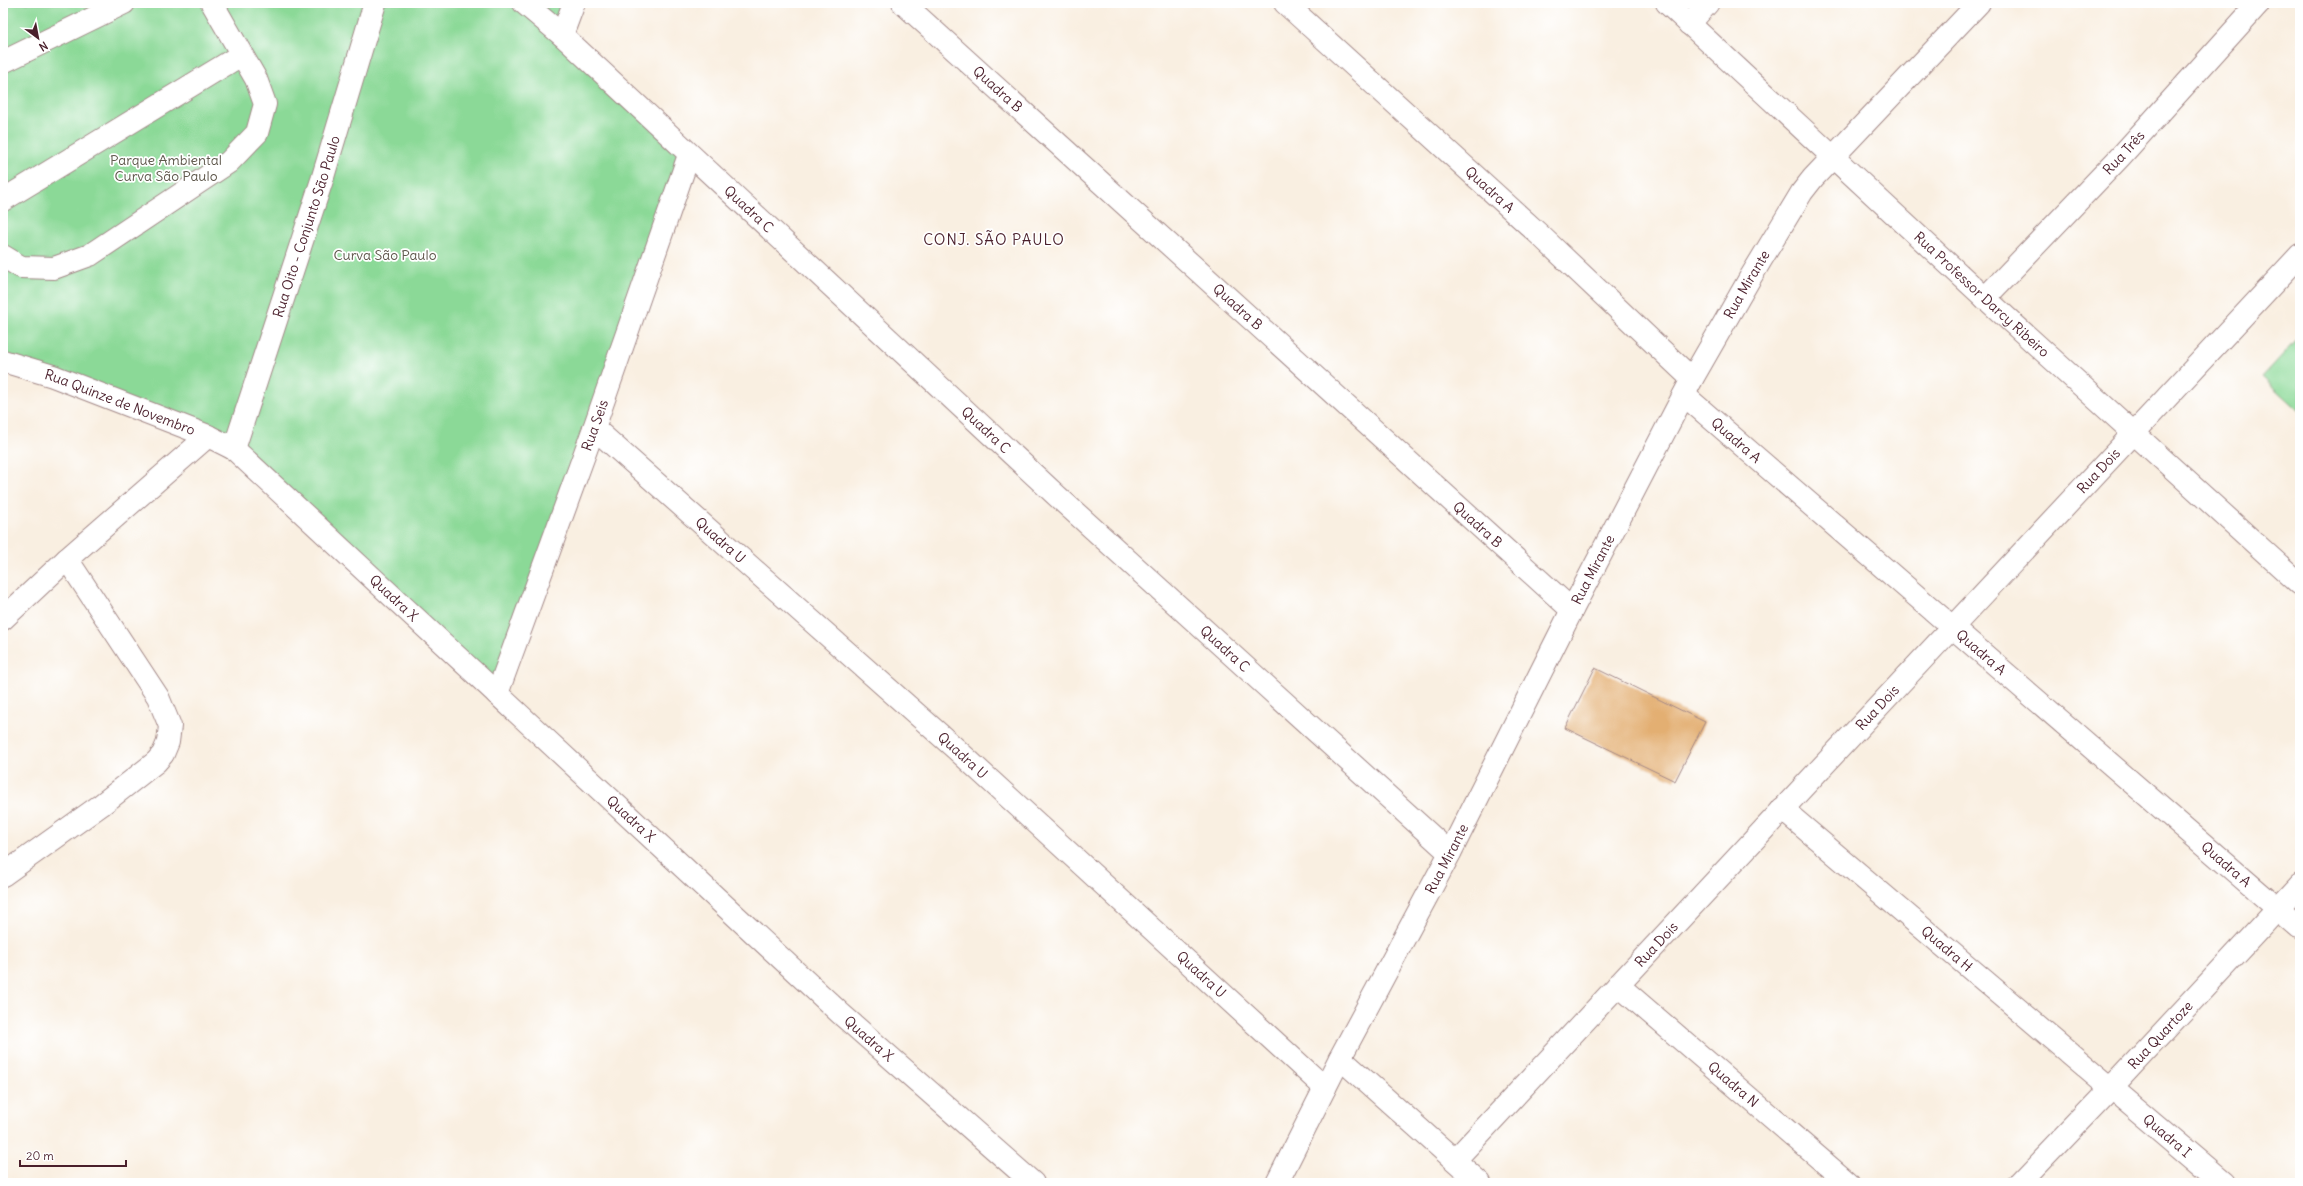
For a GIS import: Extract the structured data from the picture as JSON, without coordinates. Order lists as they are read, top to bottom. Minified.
{"streets":{"street":["Quadra B","Rua Três","Quadra A","Quadra C","Rua Oito - Conjunto São Paulo","Rua Mirante","Rua Professor Darcy Ribeiro","Rua Quinze de Novembro","Rua Seis","Rua Dois","Quadra U","Quadra X","Quadra H","Rua Quartoze","Quadra N","Quadra I"]},"crossings":[["Quadra B","Rua Mirante"],["Rua Três","Rua Professor Darcy Ribeiro"],["Quadra A","Rua Mirante"],["Quadra A","Rua Dois"],["Quadra A","Rua Quartoze"],["Quadra C","Rua Mirante"],["Quadra C","Rua Seis"],["Rua Oito - Conjunto São Paulo","Rua Quinze de Novembro"],["Rua Oito - Conjunto São Paulo","Quadra X"],["Rua Mirante","Rua Professor Darcy Ribeiro"],["Rua Mirante","Quadra U"],["Rua Professor Darcy Ribeiro","Rua Dois"],["Rua Quinze de Novembro","Quadra X"],["Rua Seis","Quadra U"],["Rua Seis","Quadra X"],["Rua Dois","Quadra H"],["Rua Dois","Quadra N"],["Quadra H","Rua Quartoze"],["Quadra H","Quadra I"],["Rua Quartoze","Quadra I"]],"districts":["CONJ. SÃO PAULO"],"parks":["Parque Ambiental Curva São Paulo","Curva São Paulo"],"scale_bar":"20 m","north":"bottom right"}
